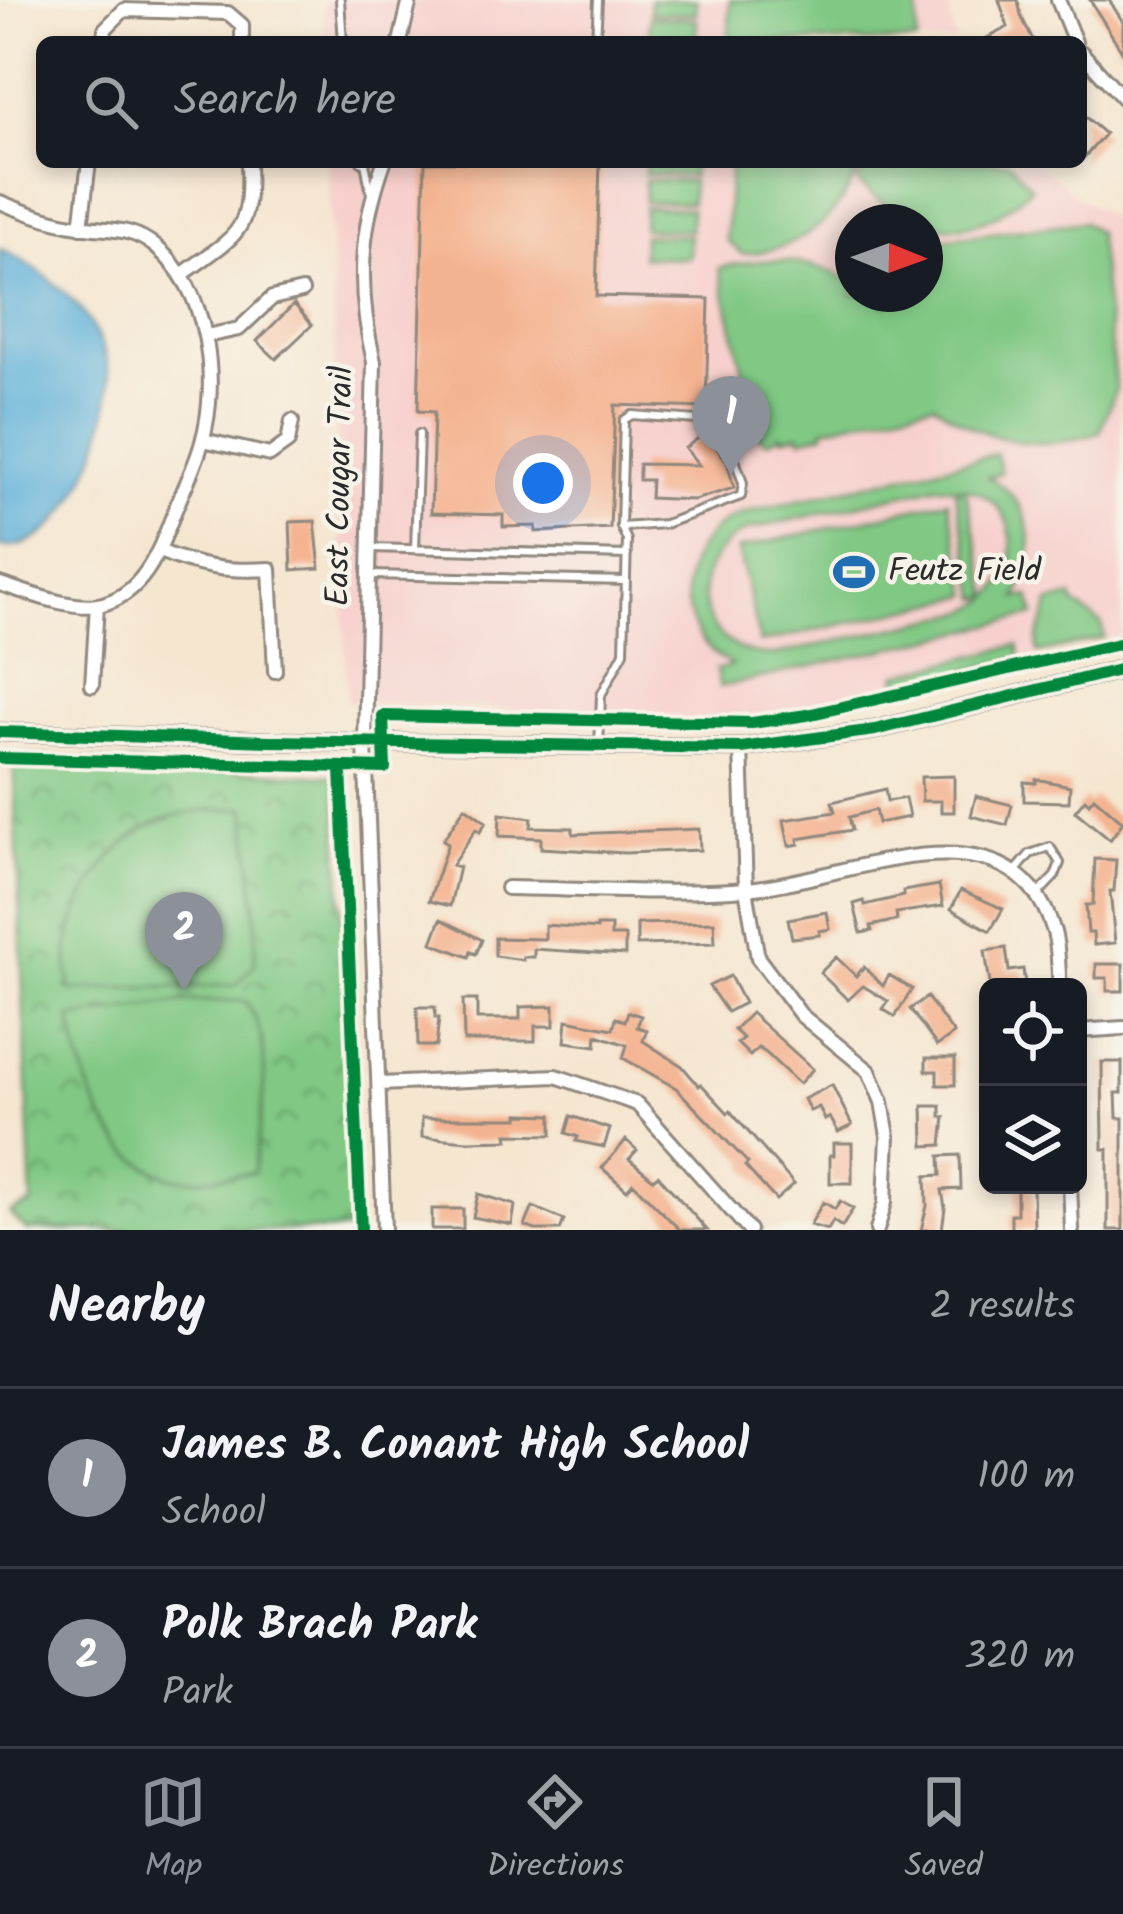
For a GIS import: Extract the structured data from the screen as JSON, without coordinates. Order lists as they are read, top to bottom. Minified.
{"streets":{"street":["East Cougar Trail"]},"places":{"sports":["Feutz Field"]},"north":"right","page":{"search":"Search here","pins":["1","2"],"heading":["Nearby","2 results"],"list":[{"mark":"1","name":"James B. Conant High School","note":"School","value":"100 m"},{"mark":"2","name":"Polk Brach Park","note":"Park","value":"320 m"}],"nav":["Map","Directions","Saved"]}}
